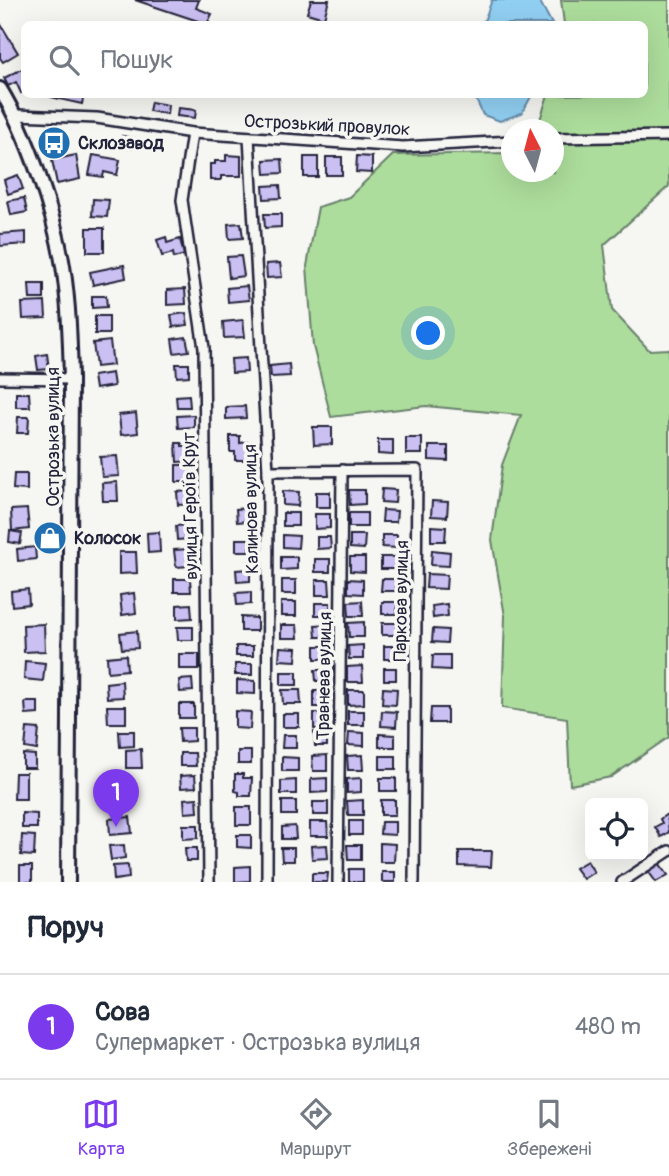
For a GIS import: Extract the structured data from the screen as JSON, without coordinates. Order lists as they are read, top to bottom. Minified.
{"streets":{"main road":["Острозька вулиця"],"street":["Острозький провулок","вулиця Героїв Крут","Калинова вулиця","Паркова вулиця","Травнева вулиця"]},"crossings":[["Острозький провулок","Острозька вулиця"],["Острозький провулок","вулиця Героїв Крут"],["Острозький провулок","Калинова вулиця"],["Калинова вулиця","Паркова вулиця"],["Паркова вулиця","Травнева вулиця"]],"places":{"bus stop":["Склозавод"],"shop":["Колосок"]},"north":"top","page":{"search":"Пошук","pins":"1","heading":"Поруч","list":[{"mark":"1","name":"Сова","note":"Супермаркет · Острозька вулиця","value":"480 m"}],"nav":["Карта","Маршрут","Збережені"]}}
